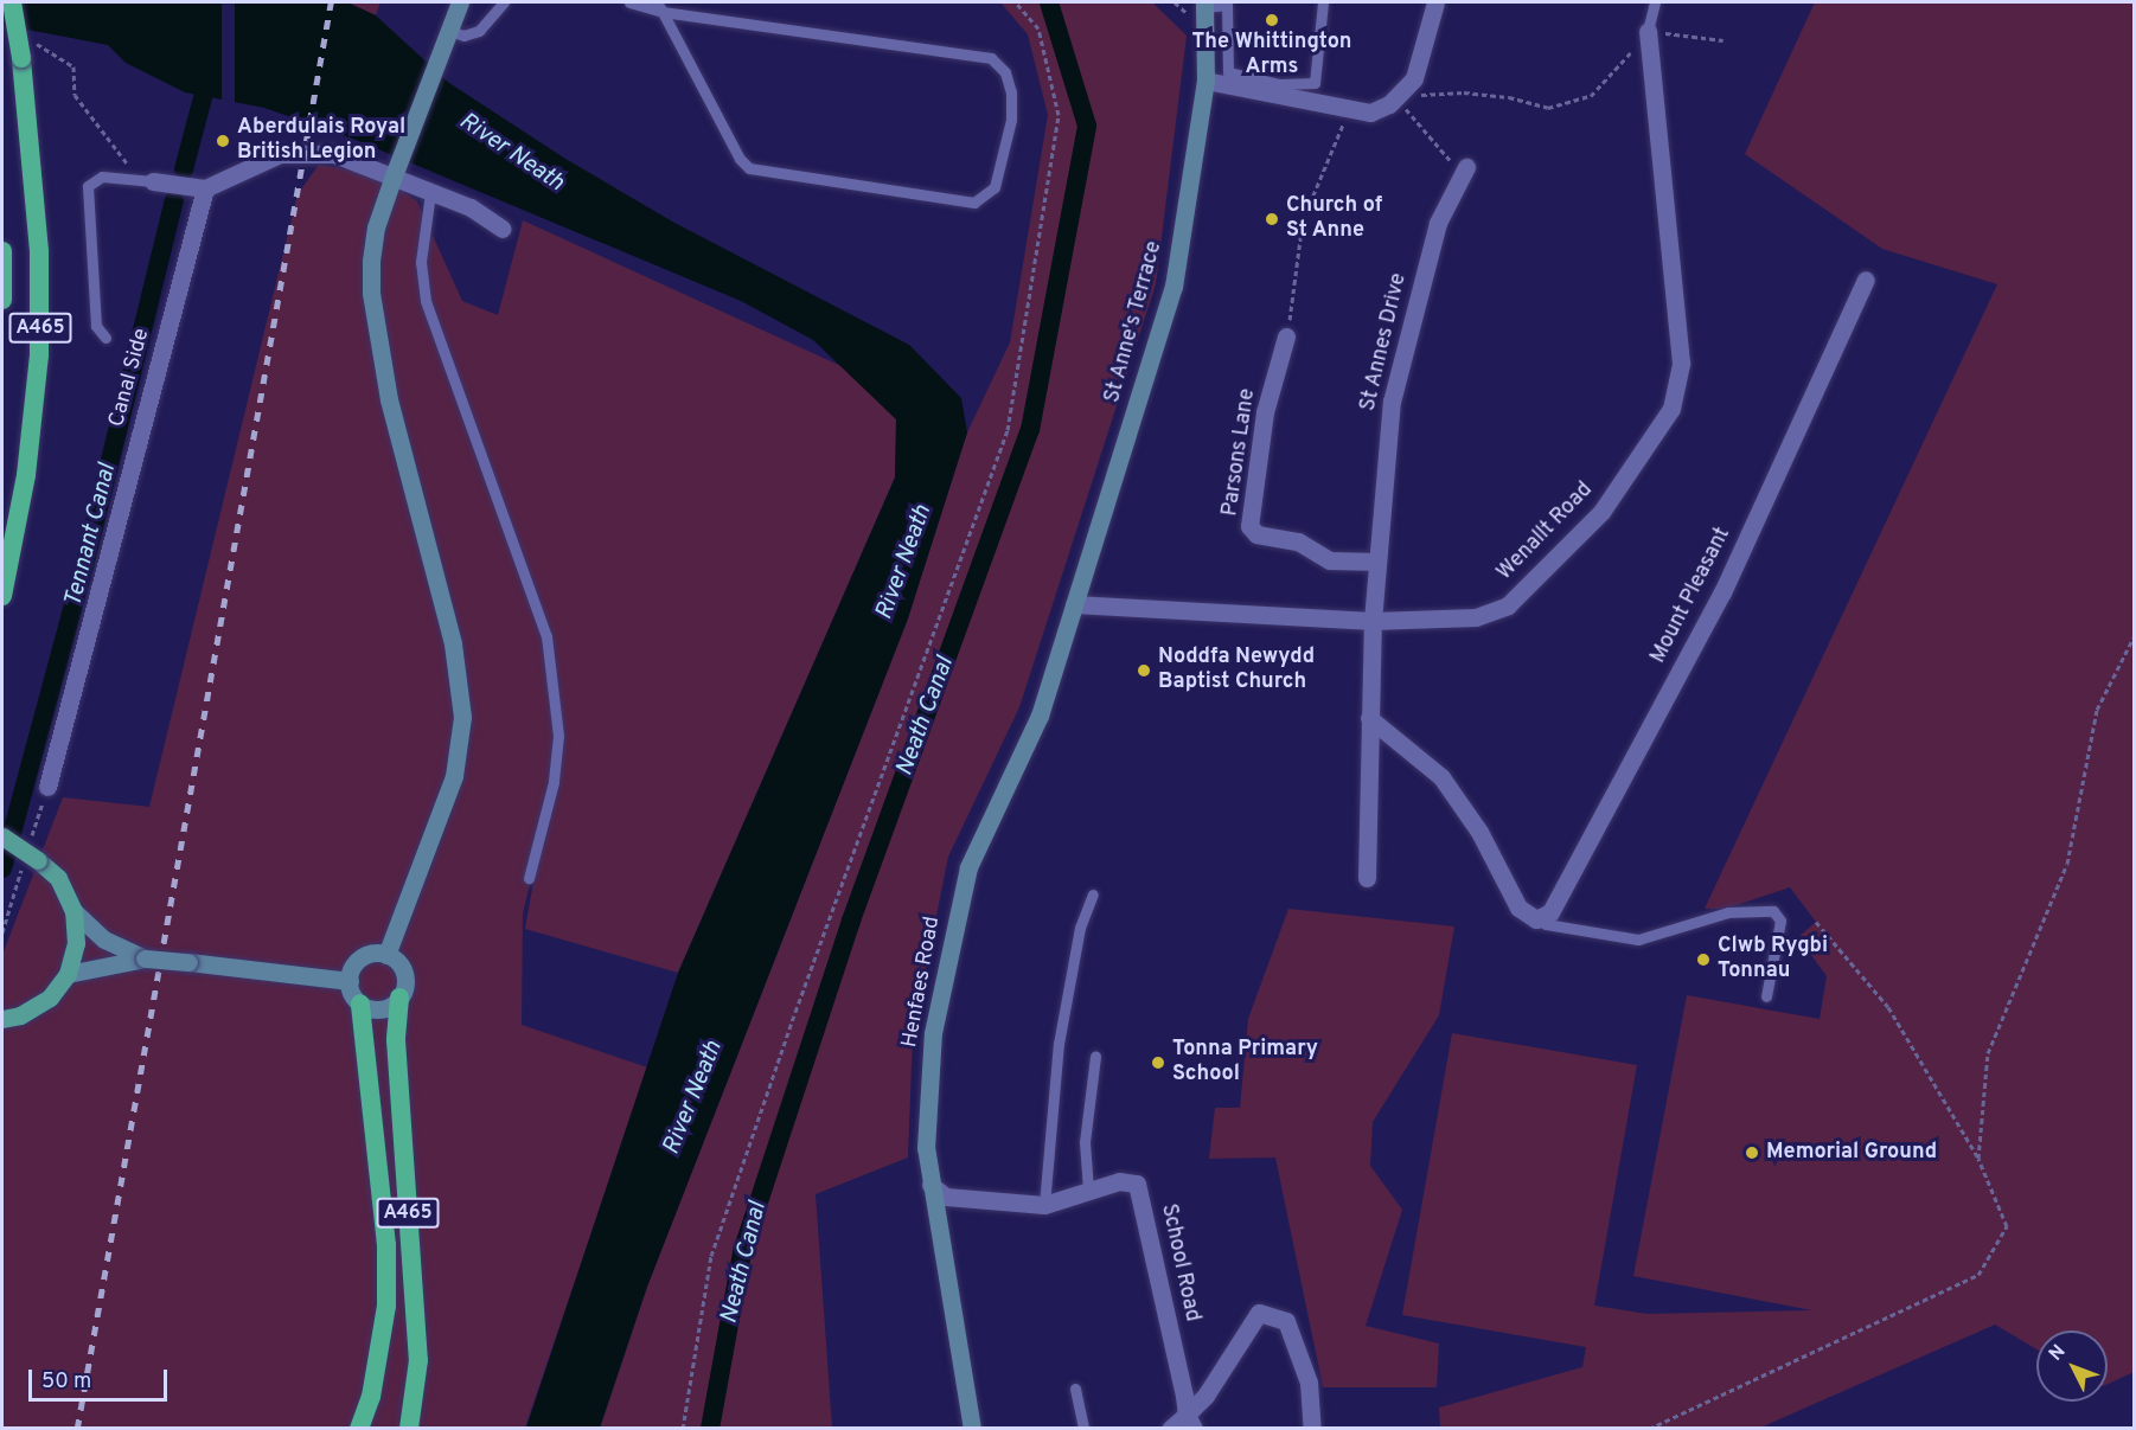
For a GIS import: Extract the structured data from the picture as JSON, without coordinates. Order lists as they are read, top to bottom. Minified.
{"streets":{"highway":["A465"],"main road":["St Anne's Terrace","Henfaes Road"],"street":["St Annes Drive","Canal Side","Parsons Lane","Wenallt Road","Mount Pleasant","School Road"]},"crossings":[["St Anne's Terrace","Wenallt Road"],["St Anne's Terrace","Henfaes Road"],["St Annes Drive","Parsons Lane"],["St Annes Drive","Wenallt Road"],["Wenallt Road","Henfaes Road"],["Henfaes Road","School Road"]],"water":["River Neath","Tennant Canal","Neath Canal"],"places":["The Whittington Arms","Aberdulais Royal British Legion","Church of St Anne","Noddfa Newydd Baptist Church","Clwb Rygbi Tonnau","Tonna Primary School","Memorial Ground"],"scale_bar":"50 m","north":"top left"}
